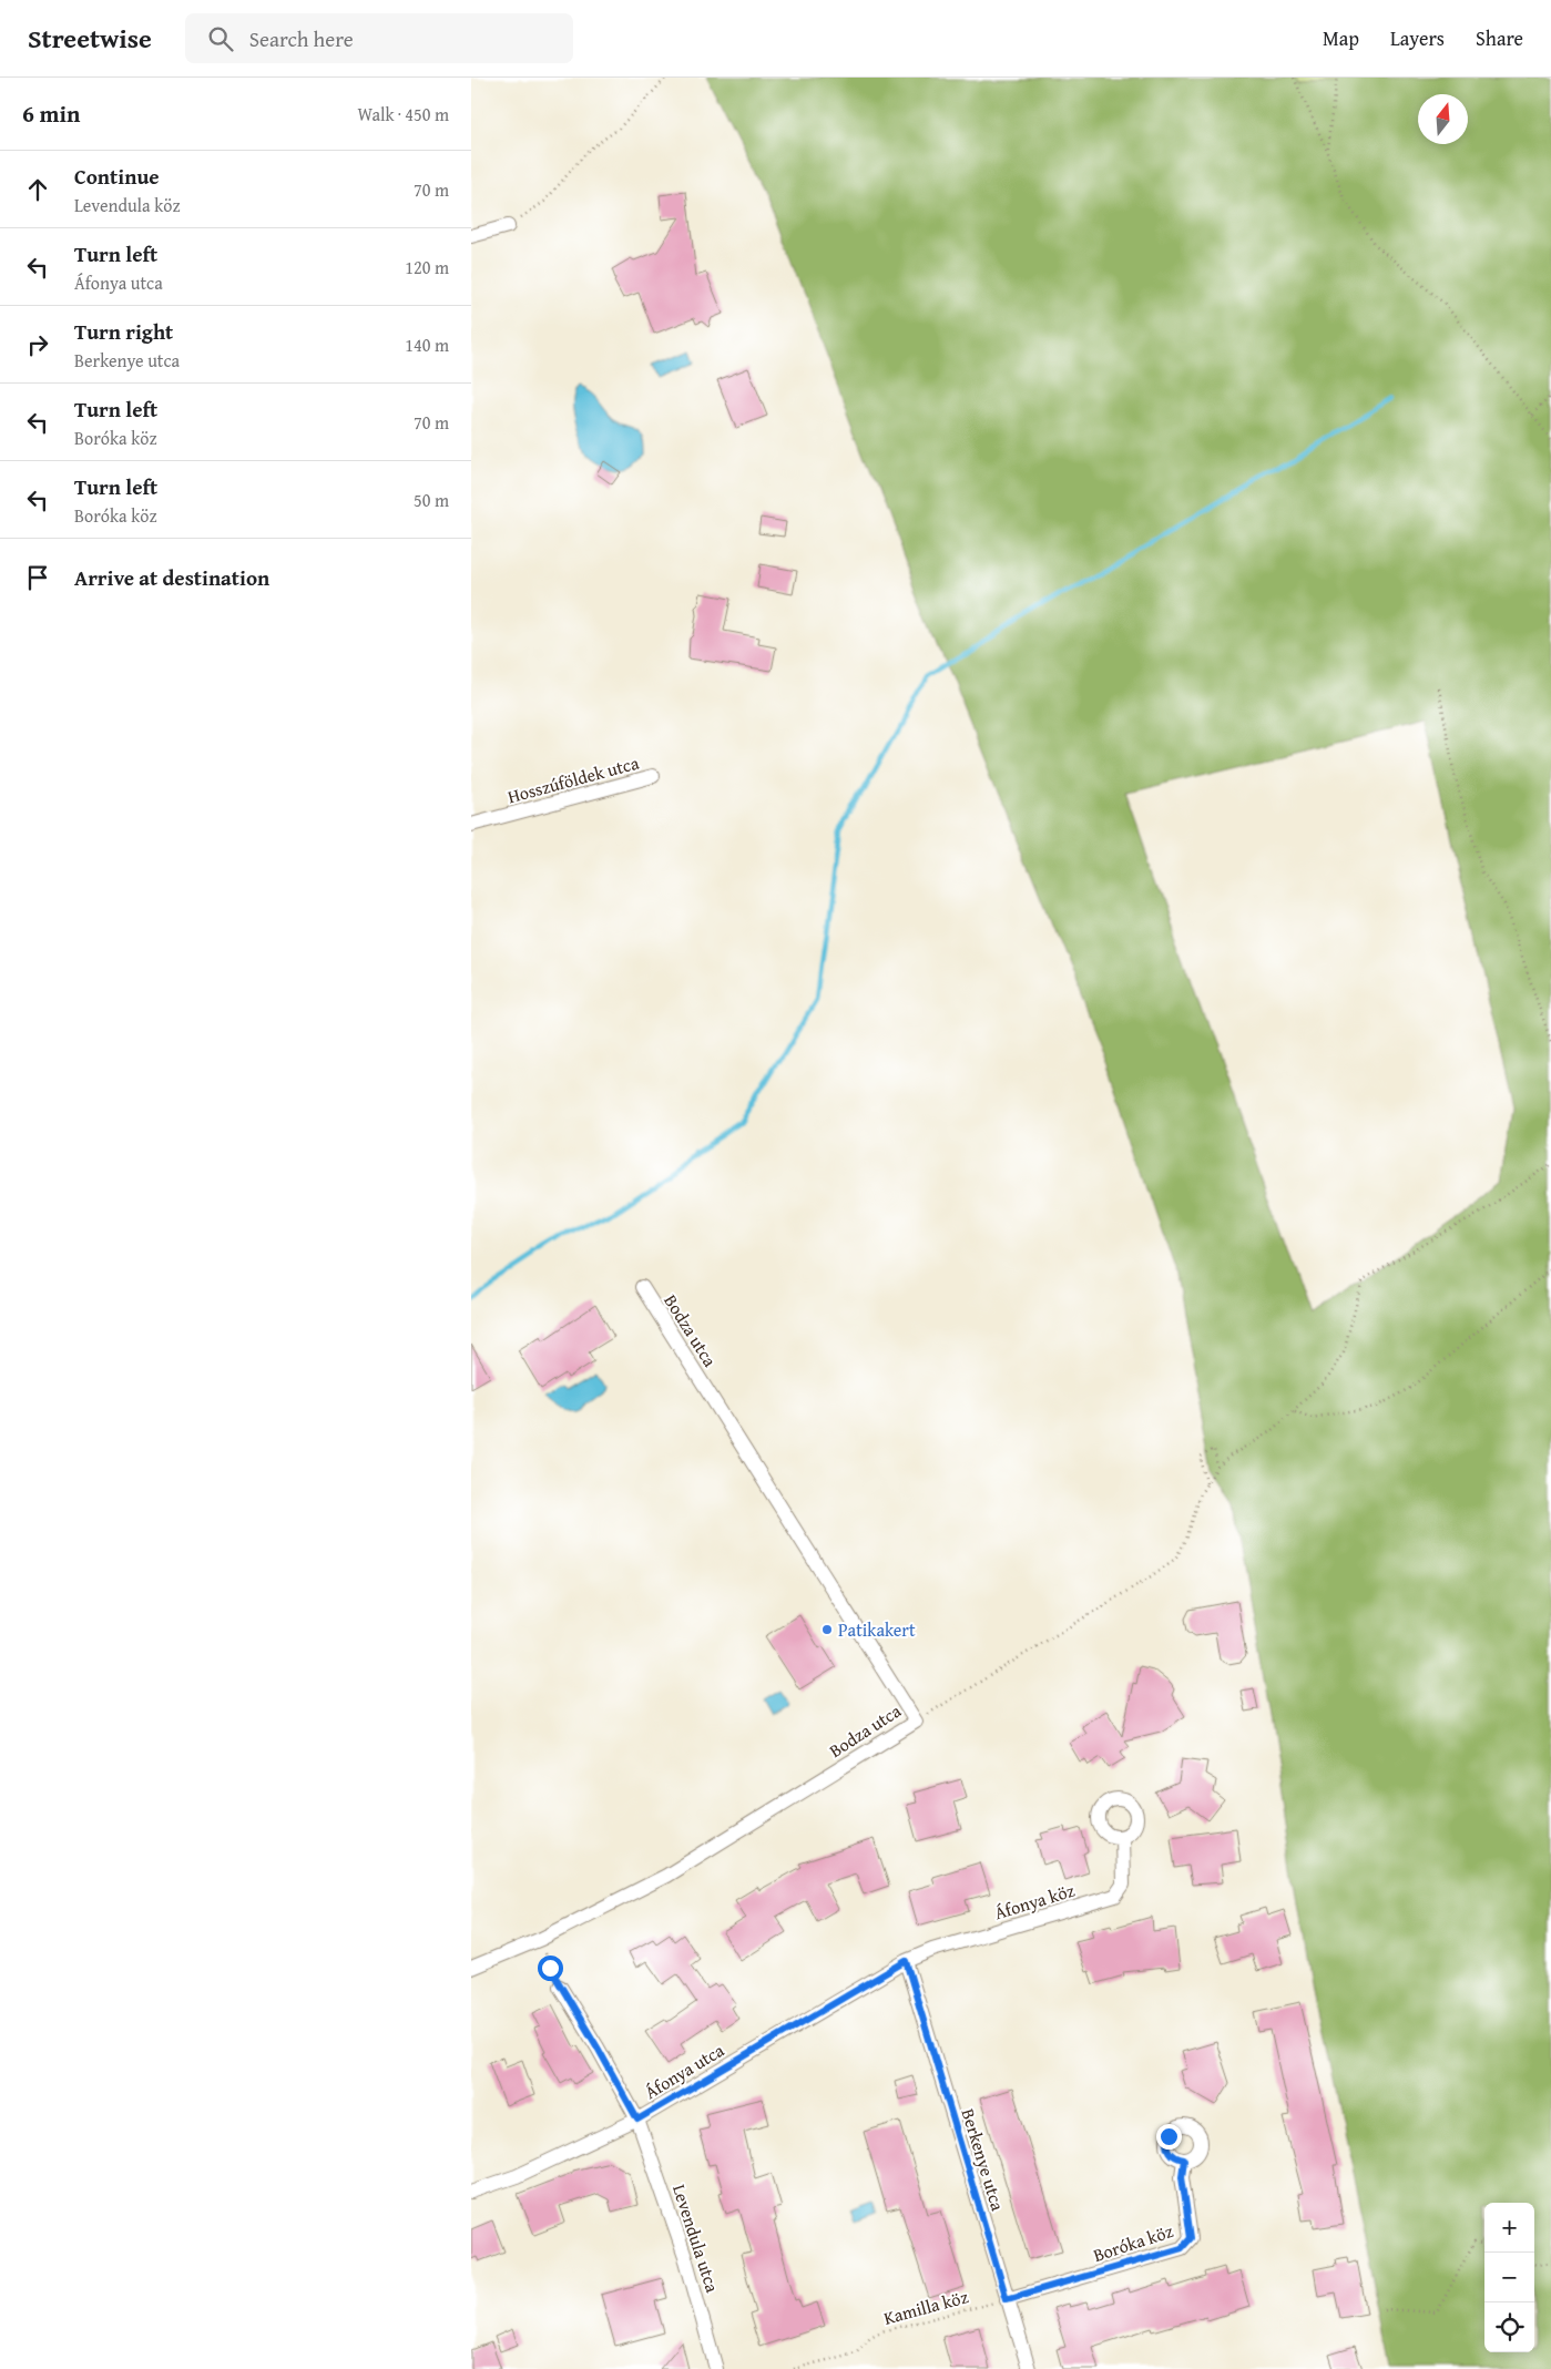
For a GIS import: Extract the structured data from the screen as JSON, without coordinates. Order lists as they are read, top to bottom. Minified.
{"streets":{"street":["Hosszúföldek utca","Bodza utca","Áfonya köz","Áfonya utca","Berkenye utca","Levendula utca","Boróka köz"],"path":["Kamilla köz"]},"crossings":[["Áfonya köz","Áfonya utca"],["Áfonya köz","Berkenye utca"],["Áfonya utca","Berkenye utca"],["Áfonya utca","Levendula utca"],["Berkenye utca","Boróka köz"],["Berkenye utca","Kamilla köz"],["Boróka köz","Kamilla köz"]],"places":["Patikakert"],"north":"top","page":{"header":"Streetwise","search":"Search here","nav":["Map","Layers","Share"],"heading":["6 min","Walk · 450 m"],"list":[["Continue","Levendula köz","70 m"],["Turn left","Áfonya utca","120 m"],["Turn right","Berkenye utca","140 m"],["Turn left","Boróka köz","70 m"],["Turn left","Boróka köz","50 m"],"Arrive at destination"],"map_buttons":["+","−"]}}
